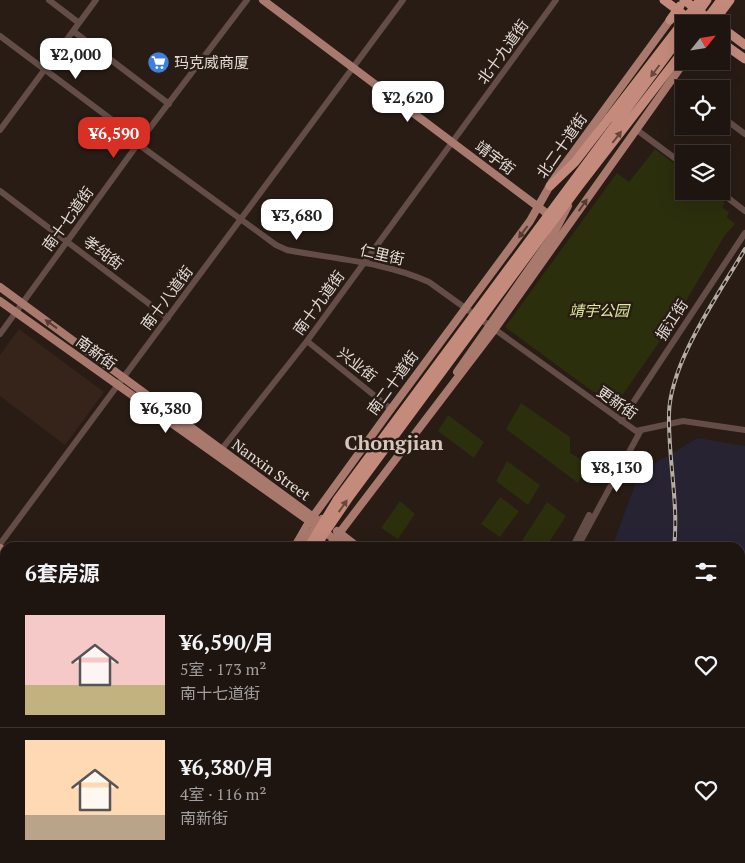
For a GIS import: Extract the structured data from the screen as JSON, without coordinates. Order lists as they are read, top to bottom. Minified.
{"streets":{"highway":["北二十道街"],"main road":["靖宇街","南新街","南二十道街","Nanxin Street"],"street":["北十九道街","南十七道街","孝纯街","仁里街","南十八道街","南十九道街","振江街","兴业街","更新街"]},"crossings":[["北十九道街","靖宇街"],["北十九道街","南十九道街"],["北二十道街","靖宇街"],["北二十道街","仁里街"],["北二十道街","南二十道街"],["靖宇街","南十八道街"],["靖宇街","南十九道街"],["南十七道街","孝纯街"],["南十七道街","仁里街"],["南十七道街","南新街"],["南十七道街","Nanxin Street"],["孝纯街","南十八道街"],["仁里街","南十八道街"],["仁里街","南十九道街"],["仁里街","南二十道街"],["仁里街","更新街"],["南十八道街","南新街"],["南十八道街","Nanxin Street"],["南十九道街","兴业街"],["南十九道街","Nanxin Street"],["振江街","更新街"],["南新街","南二十道街"],["南新街","Nanxin Street"],["兴业街","南二十道街"],["南二十道街","Nanxin Street"]],"districts":["Chongjian"],"parks":["靖宇公园"],"places":{"supermarket":["玛克威商厦"]},"north":"top right","page":{"price":["¥2,000","¥2,620","¥6,590","¥3,680","¥6,380","¥8,130"],"heading":"6套房源","list":[{"name":"¥6,590/月","note":"5室 · 173 m² · 南十七道街"},{"name":"¥6,380/月","note":"4室 · 116 m² · 南新街"}]}}
